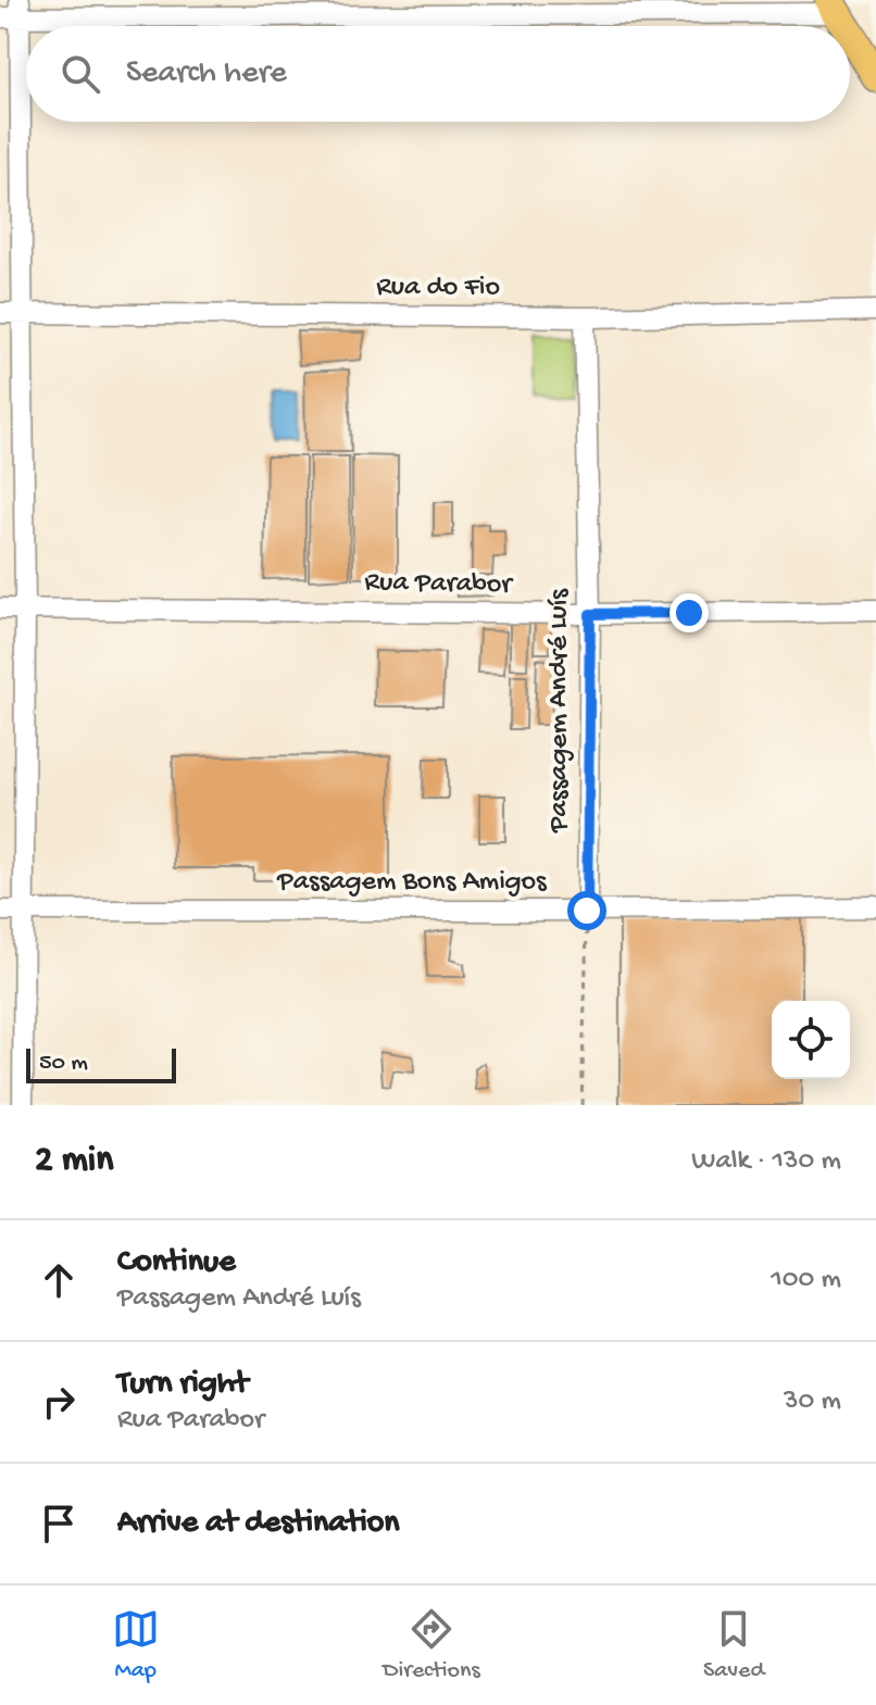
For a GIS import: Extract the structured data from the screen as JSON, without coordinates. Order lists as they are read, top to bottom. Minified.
{"streets":{"street":["Rua do Fio","Rua Parabor","Passagem André Luís","Passagem Bons Amigos"]},"crossings":[["Rua do Fio","Passagem André Luís"],["Rua Parabor","Passagem André Luís"],["Passagem André Luís","Passagem Bons Amigos"]],"scale_bar":"50 m","page":{"search":"Search here","scale":"50 m","heading":["2 min","Walk · 130 m"],"list":[["Continue","Passagem André Luís","100 m"],["Turn right","Rua Parabor","30 m"],"Arrive at destination"],"nav":["Map","Directions","Saved"]}}
